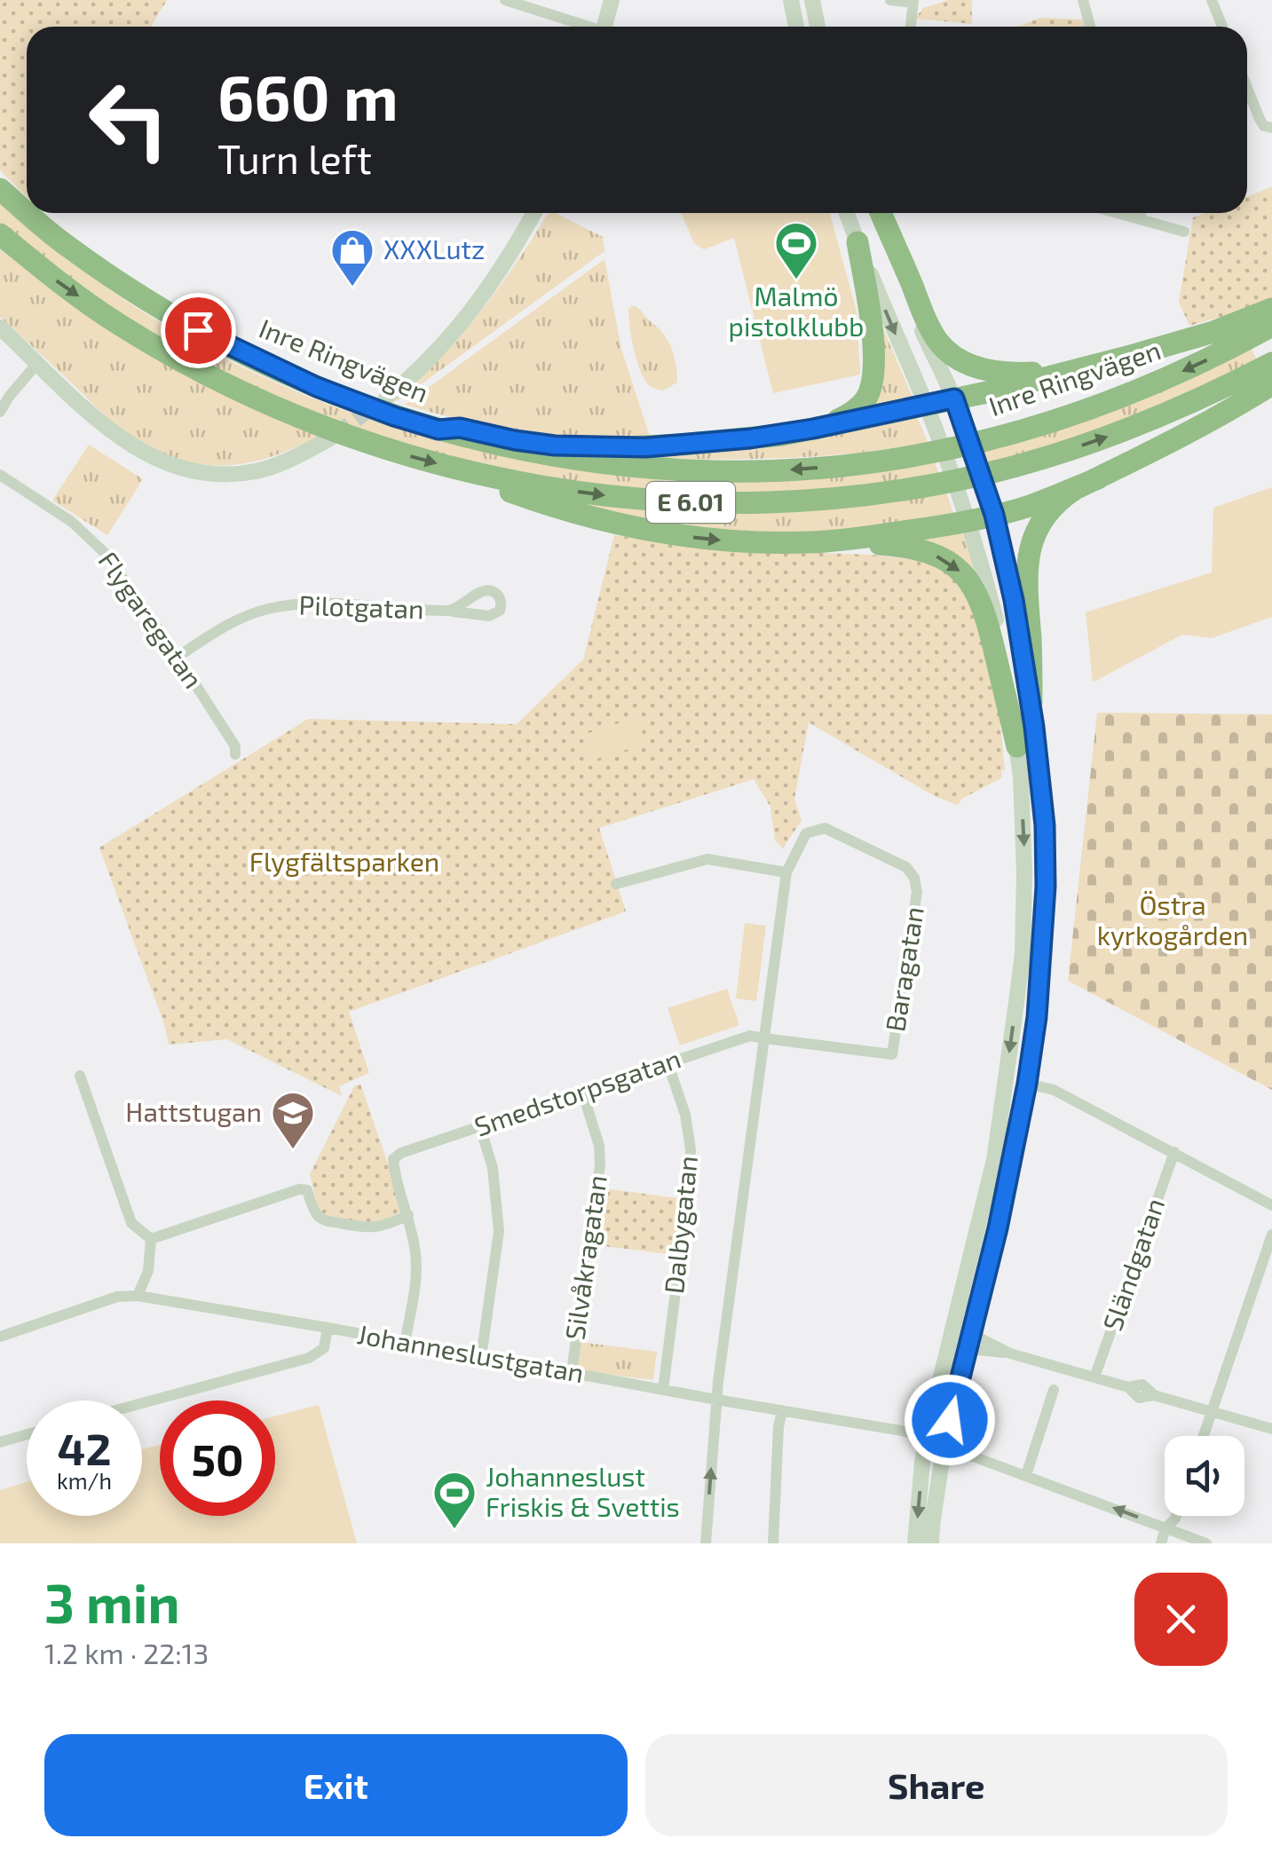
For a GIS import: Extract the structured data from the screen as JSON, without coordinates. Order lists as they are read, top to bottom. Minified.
{"streets":{"highway":["Inre Ringvägen","E 6.01"],"street":["Pilotgatan","Flygaregatan","Baragatan","Smedstorpsgatan","Dalbygatan","Silvåkragatan","Sländgatan","Johanneslustgatan"]},"crossings":[["Pilotgatan","Flygaregatan"],["Baragatan","Smedstorpsgatan"],["Smedstorpsgatan","Dalbygatan"],["Smedstorpsgatan","Silvåkragatan"],["Dalbygatan","Johanneslustgatan"],["Silvåkragatan","Johanneslustgatan"]],"parks":["Flygfältsparken","Östra kyrkogården"],"places":{"sports":["Malmö pistolklubb","Johanneslust Friskis & Svettis"],"shop":["XXXLutz"],"school or university":["Hattstugan"]},"page":{"turn":["660 m","Turn left"],"speed":"42 km/h","limit":"50","heading":["3 min","1.2 km · 22:13"],"buttons":["Exit","Share"]}}
